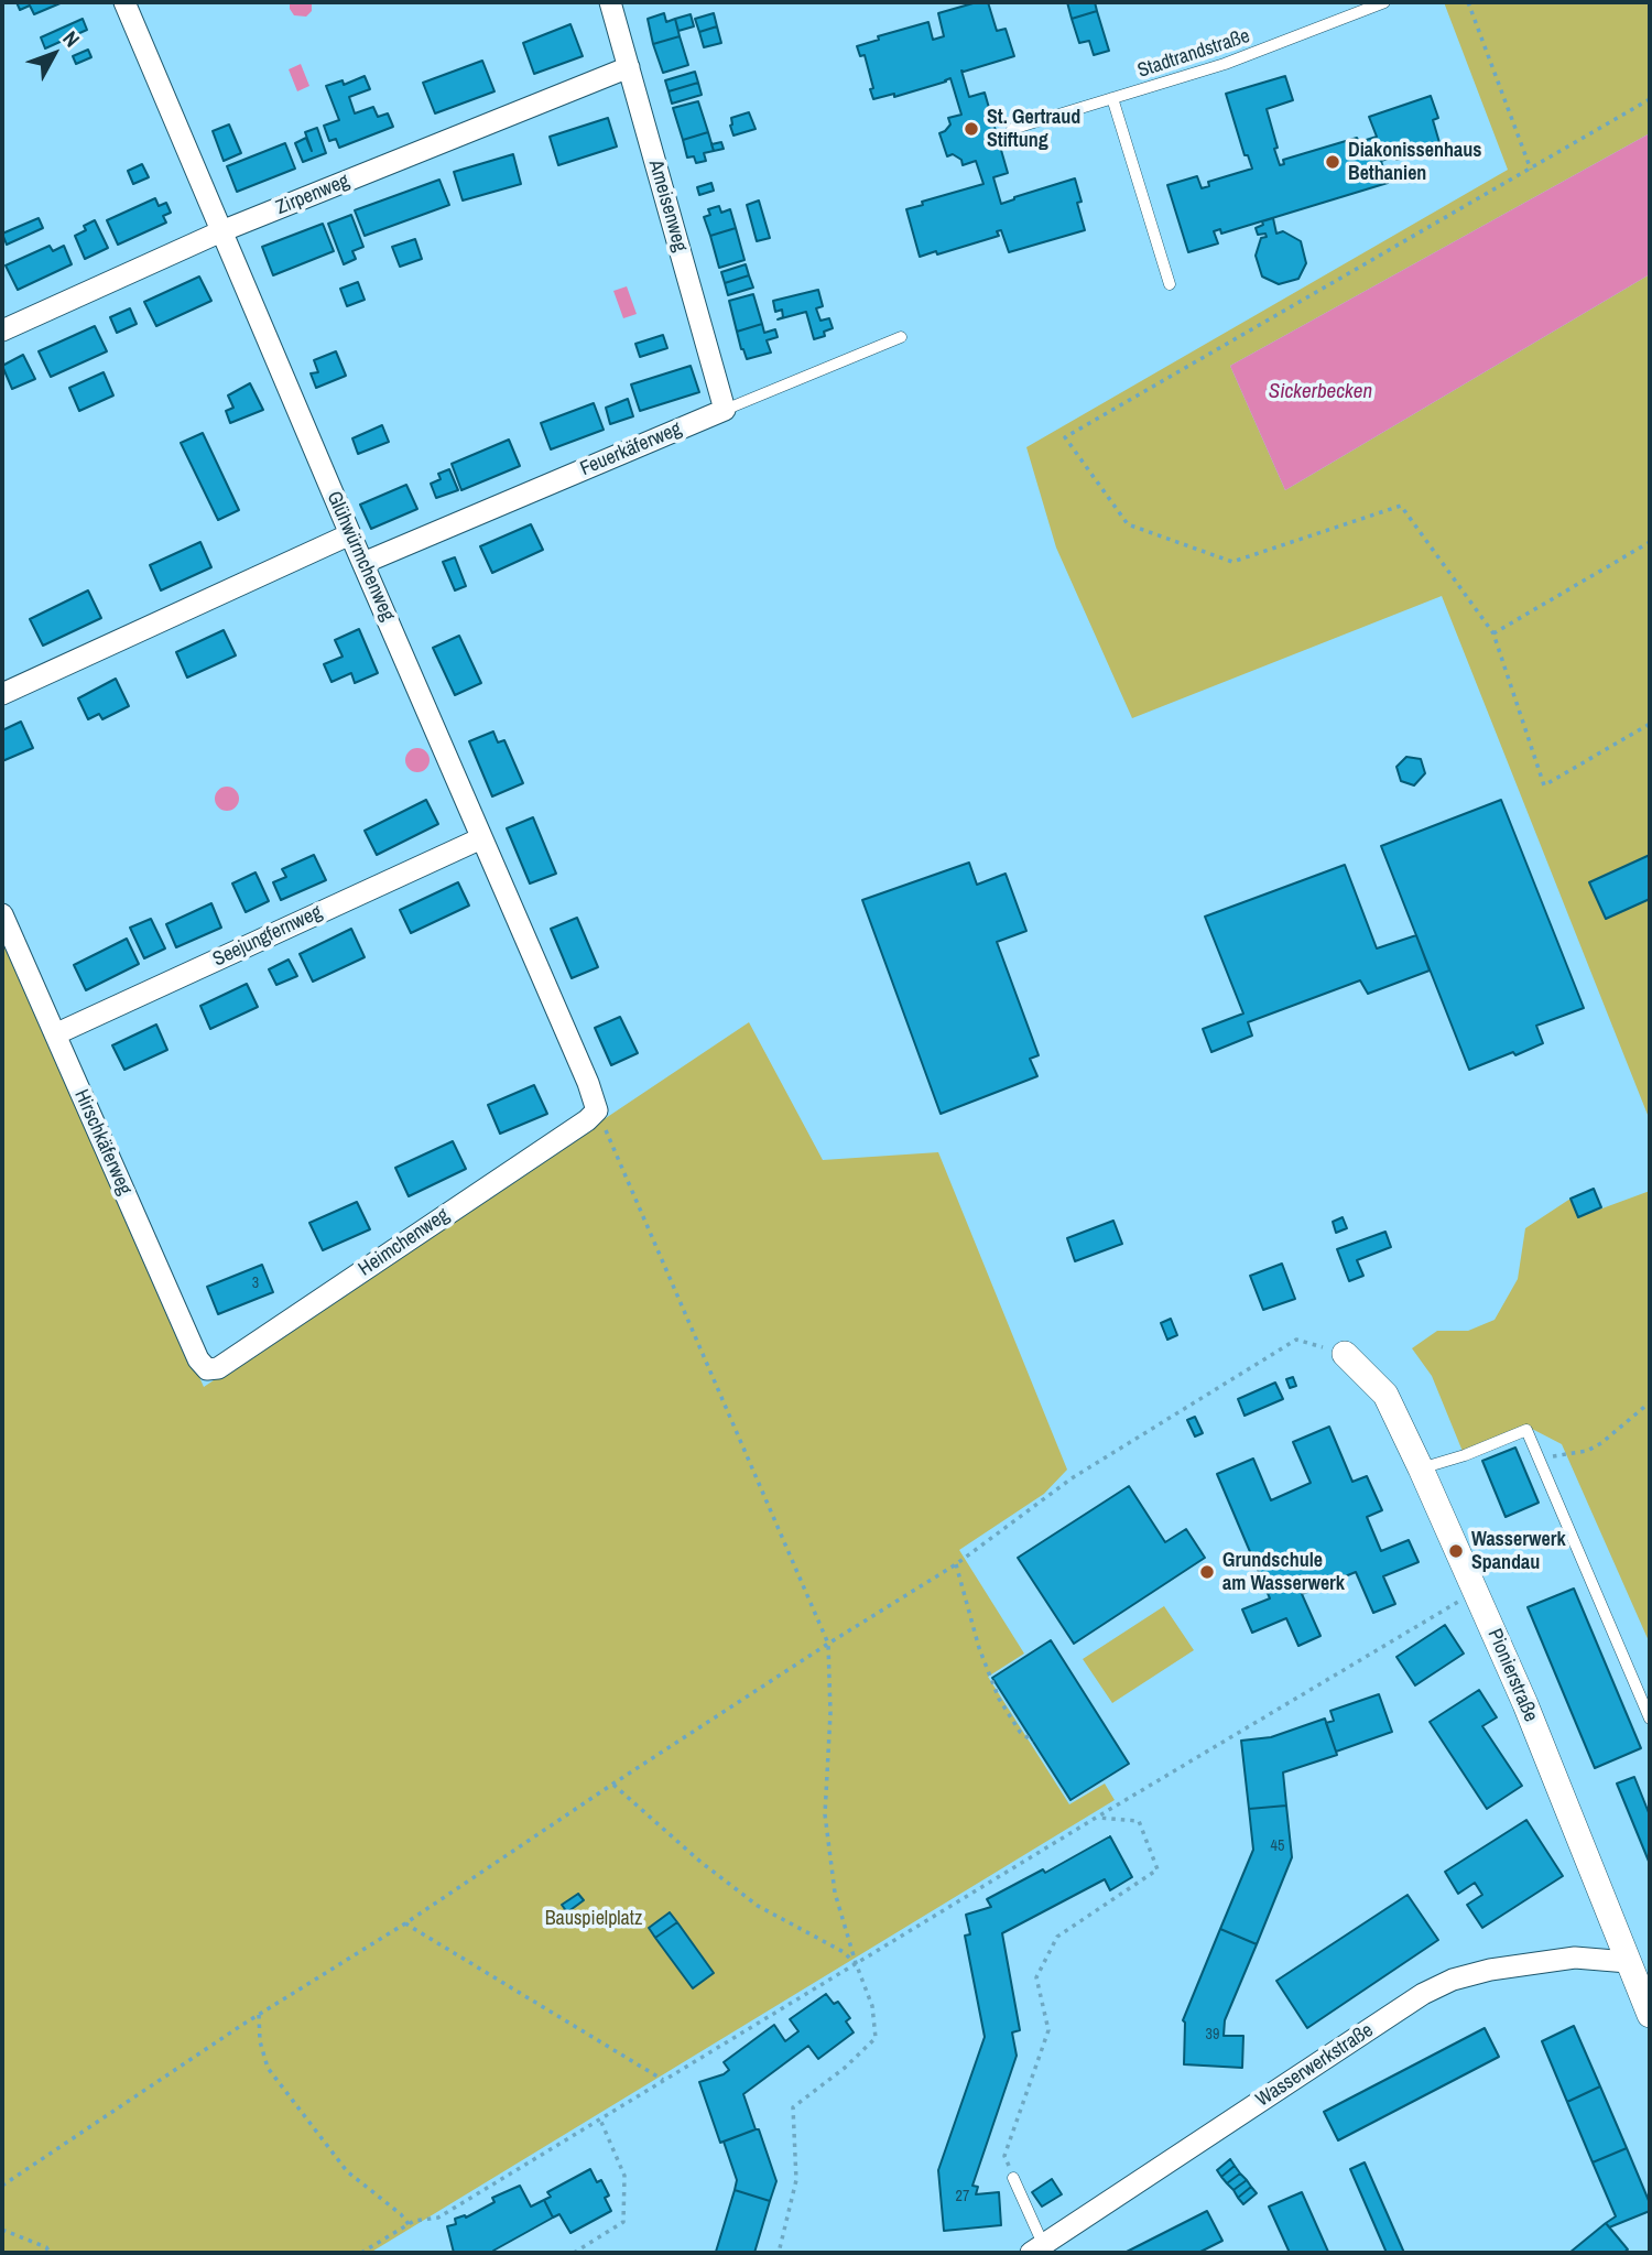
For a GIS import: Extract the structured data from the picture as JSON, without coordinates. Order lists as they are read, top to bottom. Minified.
{"streets":{"street":["Zirpenweg","Ameisenweg","Feuerkäferweg","Glühwürmchenweg","Seejungfernweg","Hirschkäferweg","Heimchenweg","Pionierstraße","Wasserwerkstraße"],"lane":["Stadtrandstraße"]},"crossings":[["Zirpenweg","Ameisenweg"],["Zirpenweg","Glühwürmchenweg"],["Ameisenweg","Feuerkäferweg"],["Feuerkäferweg","Glühwürmchenweg"],["Glühwürmchenweg","Seejungfernweg"],["Glühwürmchenweg","Heimchenweg"],["Seejungfernweg","Hirschkäferweg"],["Hirschkäferweg","Heimchenweg"],["Pionierstraße","Wasserwerkstraße"]],"water":["Sickerbecken"],"parks":["Bauspielplatz"],"places":["St. Gertraud Stiftung","Diakonissenhaus Bethanien","Wasserwerk Spandau","Grundschule am Wasserwerk"],"house_numbers":["3","45","39","27"],"north":"top right"}
